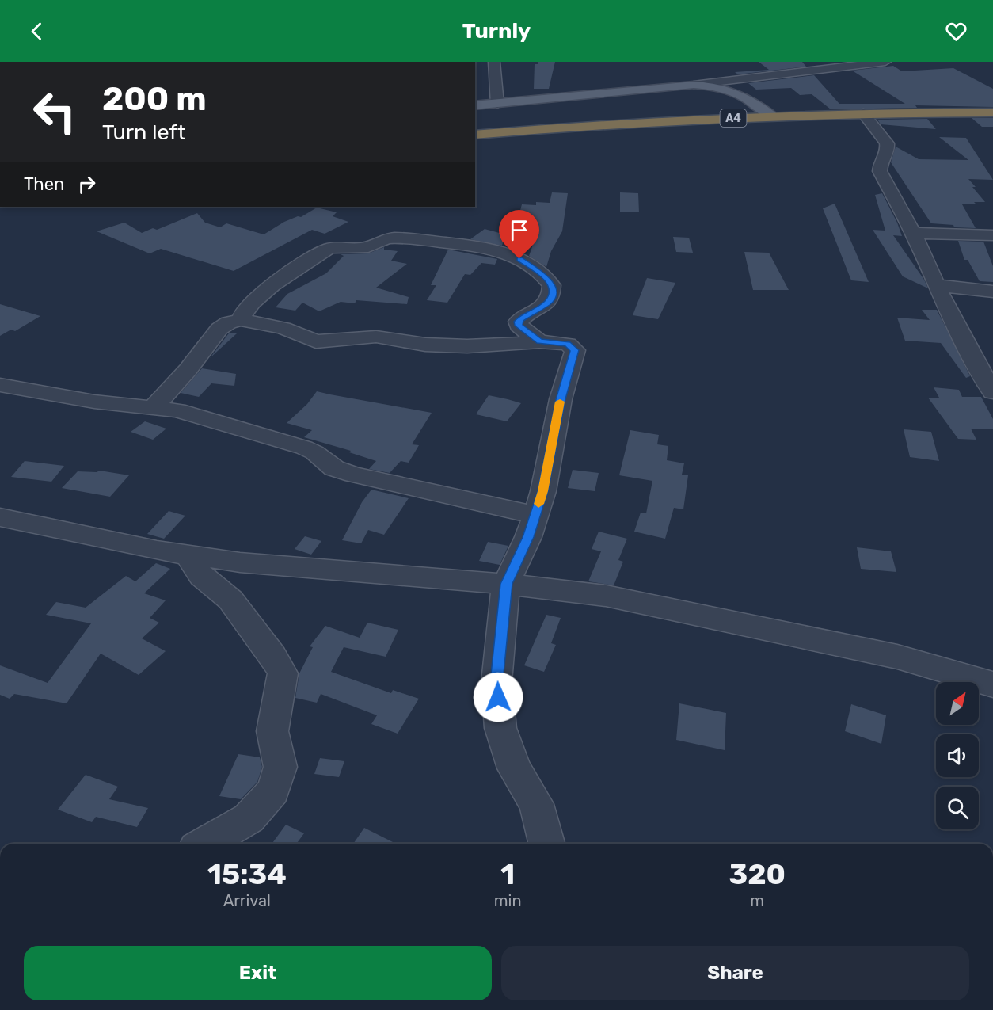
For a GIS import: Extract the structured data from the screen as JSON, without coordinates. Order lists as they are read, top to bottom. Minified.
{"streets":{"highway":["A4"]},"north":"top right","page":{"header":"Turnly","turn":["200 m","Turn left"],"then":"Then","eta":["15:34","Arrival","1","min","320","m"],"buttons":["Exit","Share"]}}
